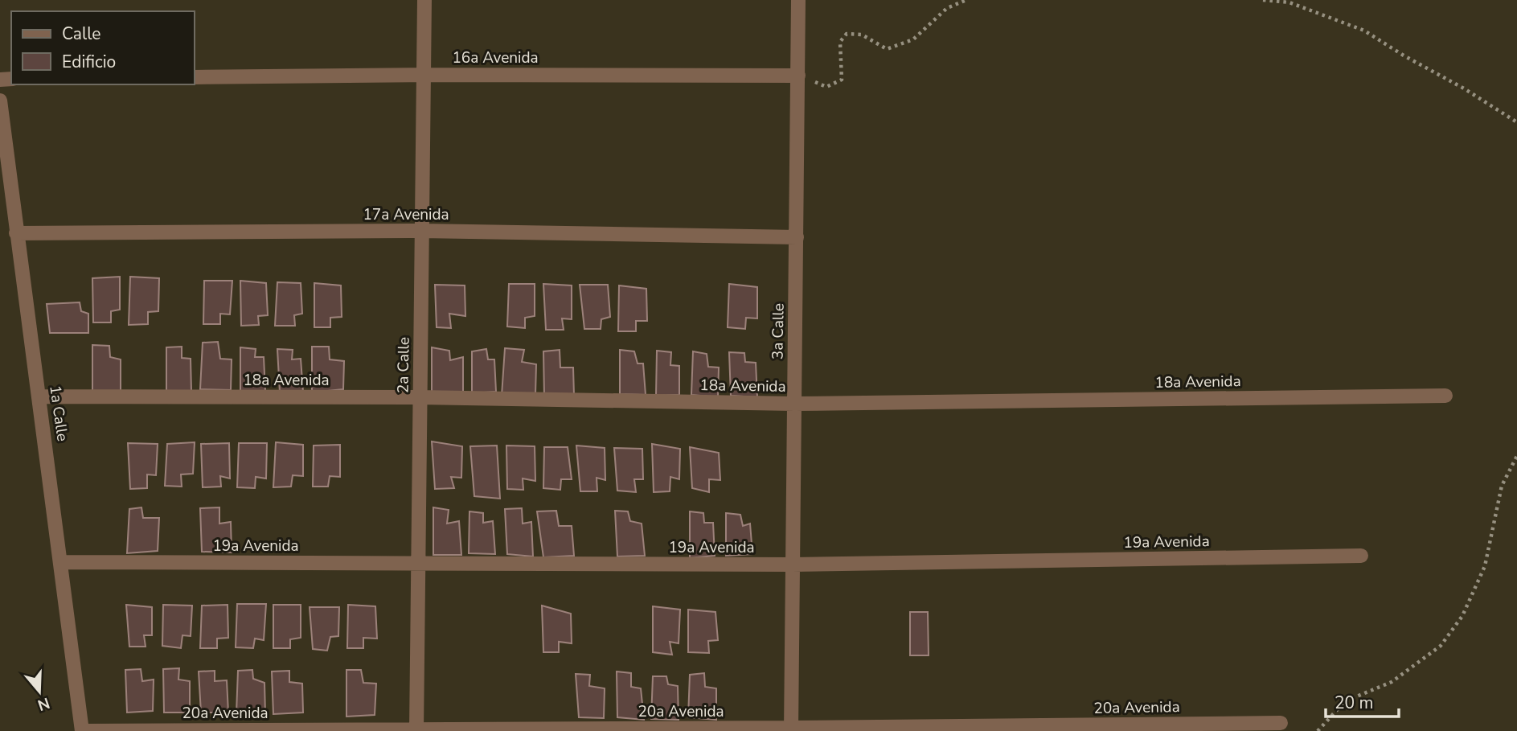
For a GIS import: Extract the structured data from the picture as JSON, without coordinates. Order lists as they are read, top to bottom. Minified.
{"streets":{"street":["16a Avenida","17a Avenida","3a Calle","2a Calle","18a Avenida","1a Calle","19a Avenida","20a Avenida"]},"crossings":[["16a Avenida","3a Calle"],["16a Avenida","2a Calle"],["17a Avenida","3a Calle"],["17a Avenida","2a Calle"],["17a Avenida","1a Calle"],["3a Calle","18a Avenida"],["3a Calle","19a Avenida"],["3a Calle","20a Avenida"],["2a Calle","18a Avenida"],["2a Calle","19a Avenida"],["2a Calle","20a Avenida"],["18a Avenida","1a Calle"],["1a Calle","19a Avenida"],["1a Calle","20a Avenida"]],"legend":["Calle","Edificio"],"scale_bar":"20 m","north":"bottom"}
